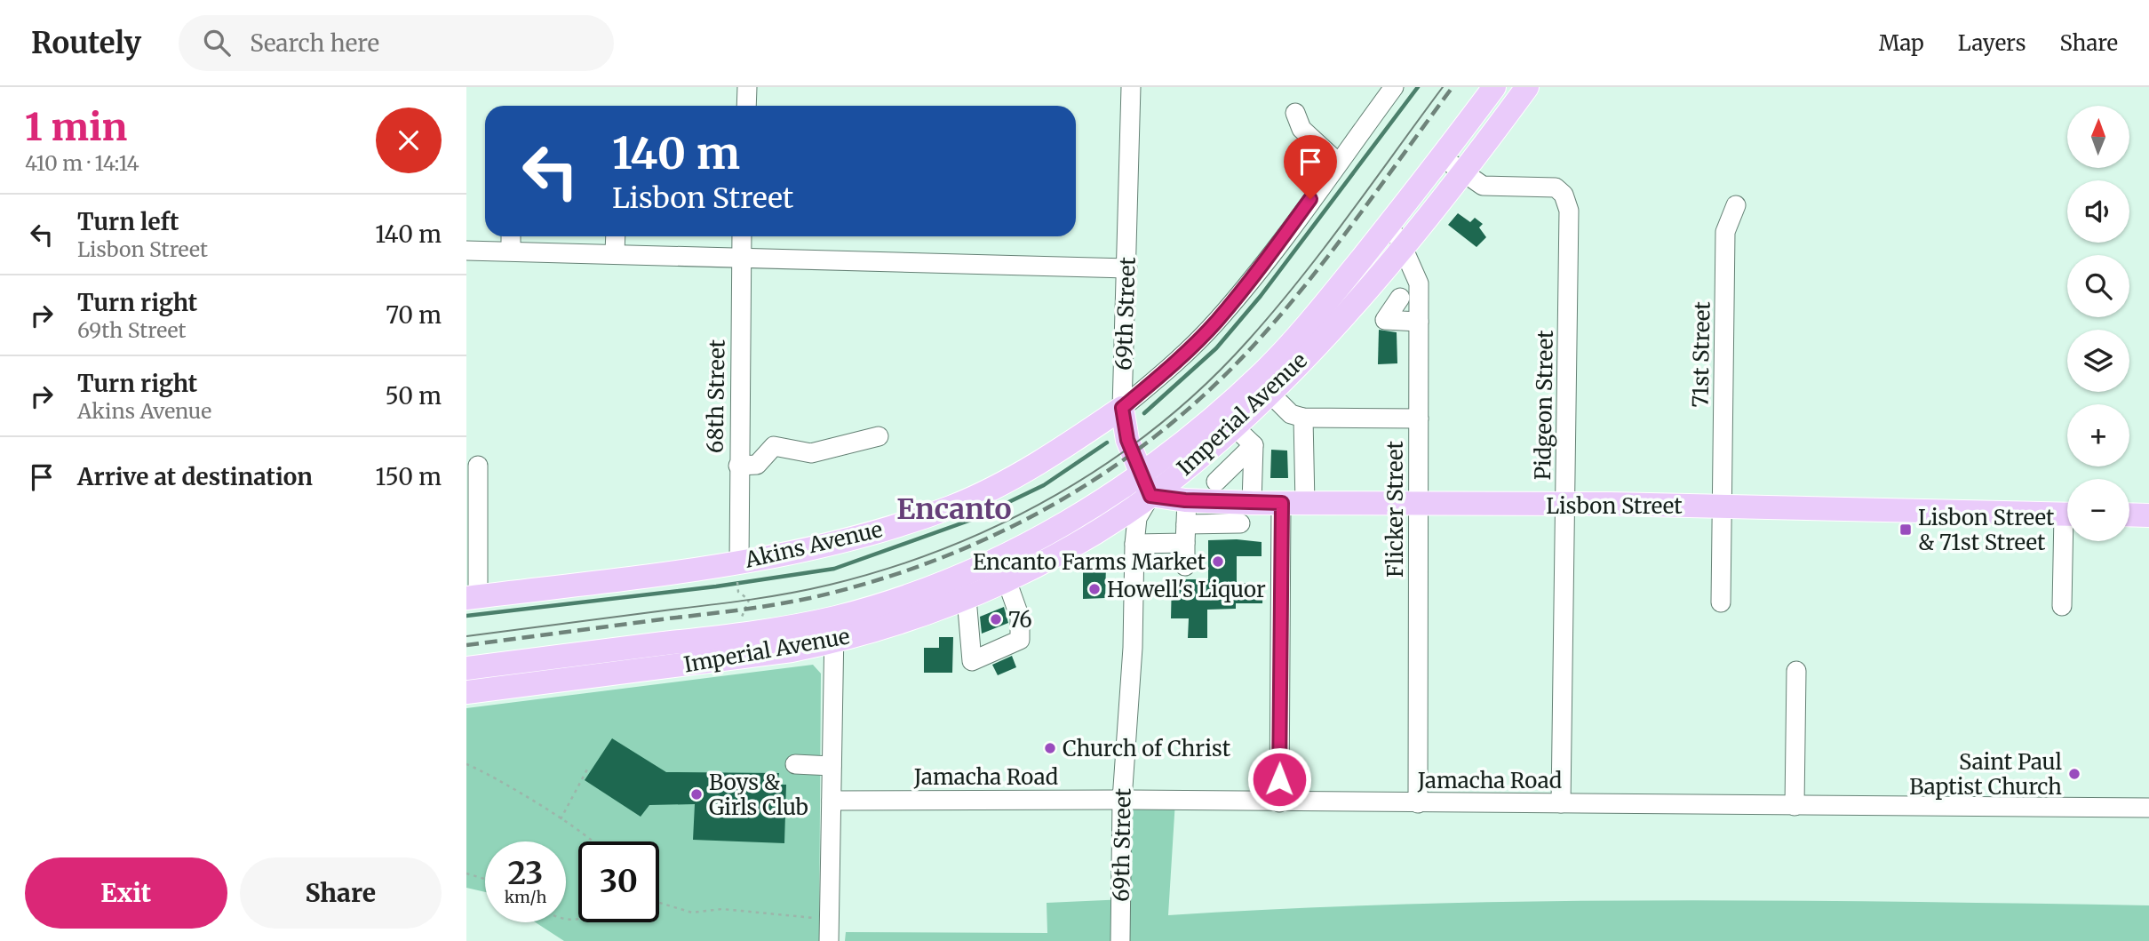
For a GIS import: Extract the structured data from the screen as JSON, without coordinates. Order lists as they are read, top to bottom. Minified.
{"streets":{"main road":["69th Street","Imperial Avenue","Lisbon Street","Akins Avenue"],"street":["71st Street","68th Street","Pidgeon Street","Flicker Street","Jamacha Road"]},"crossings":[["69th Street","Imperial Avenue"],["69th Street","Lisbon Street"],["69th Street","Akins Avenue"],["69th Street","Jamacha Road"],["71st Street","Lisbon Street"],["68th Street","Akins Avenue"],["Pidgeon Street","Imperial Avenue"],["Pidgeon Street","Lisbon Street"],["Pidgeon Street","Jamacha Road"],["Imperial Avenue","Lisbon Street"],["Imperial Avenue","Flicker Street"],["Lisbon Street","Flicker Street"],["Flicker Street","Jamacha Road"]],"districts":["Encanto"],"places":{"transit":["Lisbon Street & 71st Street"],"other":["Encanto Farms Market","Howell's Liquor","76","Church of Christ","Saint Paul Baptist Church","Boys & Girls Club"]},"north":"top","page":{"header":"Routely","search":"Search here","nav":["Map","Layers","Share"],"heading":["1 min","410 m · 14:14"],"map_buttons":["+","−"],"turn":["140 m","Lisbon Street"],"list":[{"name":"Turn left","note":"Lisbon Street","value":"140 m"},{"name":"Turn right","note":"69th Street","value":"70 m"},{"name":"Turn right","note":"Akins Avenue","value":"50 m"},{"name":"Arrive at destination","value":"150 m"}],"speed":"23 km/h","limit":"30","buttons":["Exit","Share"]}}
